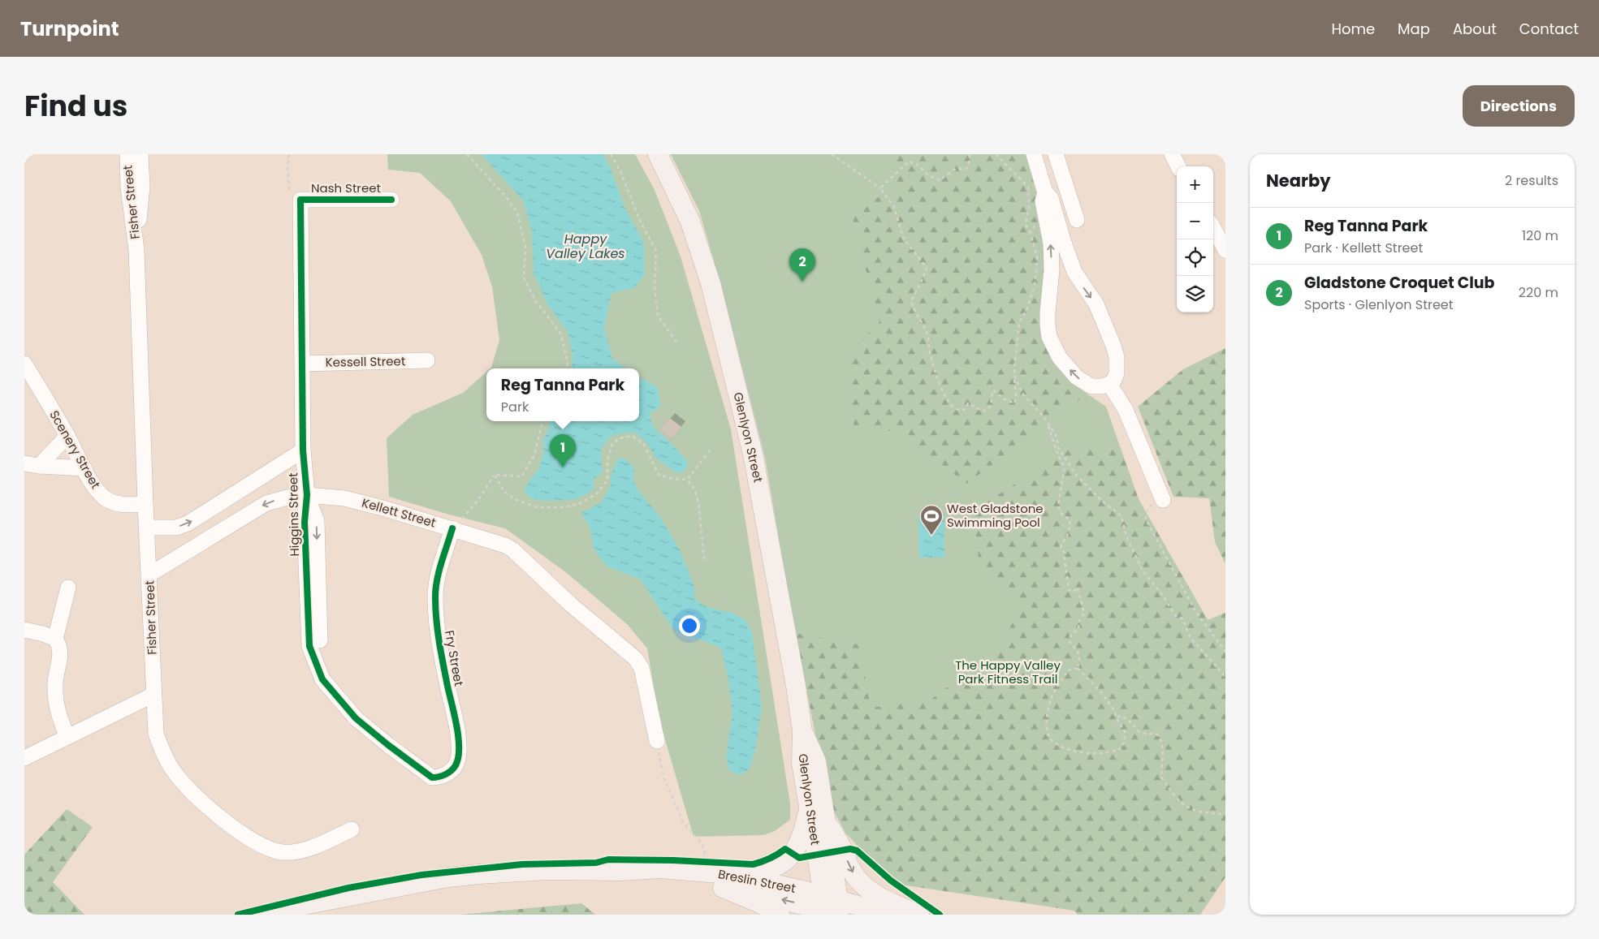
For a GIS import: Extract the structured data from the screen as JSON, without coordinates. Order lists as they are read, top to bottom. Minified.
{"streets":{"main road":["Glenlyon Street","Breslin Street"],"street":["Nash Street","Fisher Street","Kessell Street","Scenery Street","Kellett Street","Higgins Street","Fry Street"]},"crossings":[["Nash Street","Higgins Street"],["Fisher Street","Scenery Street"],["Fisher Street","Kellett Street"],["Kessell Street","Higgins Street"],["Glenlyon Street","Breslin Street"],["Kellett Street","Higgins Street"],["Kellett Street","Fry Street"],["Higgins Street","Fry Street"]],"water":["Happy Valley Lakes"],"parks":["The Happy Valley Park Fitness Trail"],"places":{"sports":["West Gladstone Swimming Pool"]},"page":{"header":"Turnpoint","nav":["Home","Map","About","Contact"],"title":"Find us","buttons":"Directions","heading":["Nearby","2 results"],"map_buttons":["+","−"],"list":[{"mark":"1","name":"Reg Tanna Park","note":"Park · Kellett Street","value":"120 m"},{"mark":"2","name":"Gladstone Croquet Club","note":"Sports · Glenlyon Street","value":"220 m"}],"pins":["2","1"],"popup":["Reg Tanna Park","Park"]}}
